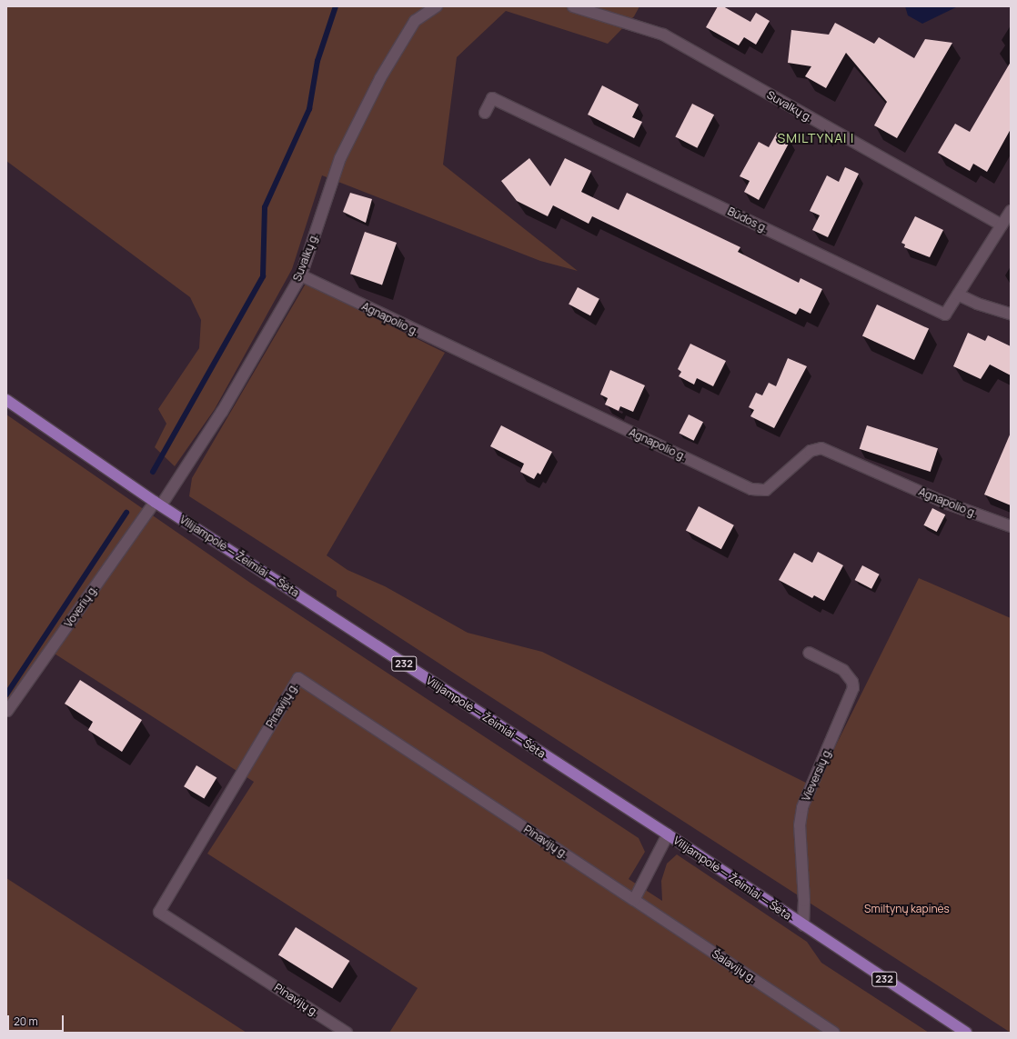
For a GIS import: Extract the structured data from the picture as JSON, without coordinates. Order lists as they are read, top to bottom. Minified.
{"streets":{"main road":["Vilijampolė — Žeimiai — Šėta","232"],"street":["Suvalkų g.","Būdos g.","Agnapolio g.","Voverių g.","Pinavijų g.","Vieversių g.","Šalavijų g."]},"crossings":[["Suvalkų g.","Agnapolio g."],["Suvalkų g.","Vilijampolė — Žeimiai — Šėta"],["Suvalkų g.","Voverių g."],["Vilijampolė — Žeimiai — Šėta","Voverių g."],["Vilijampolė — Žeimiai — Šėta","Vieversių g."],["Pinavijų g.","Šalavijų g."]],"districts":["SMILTYNAI I"],"parks":["Smiltynų kapinės"],"scale_bar":"20 m"}
